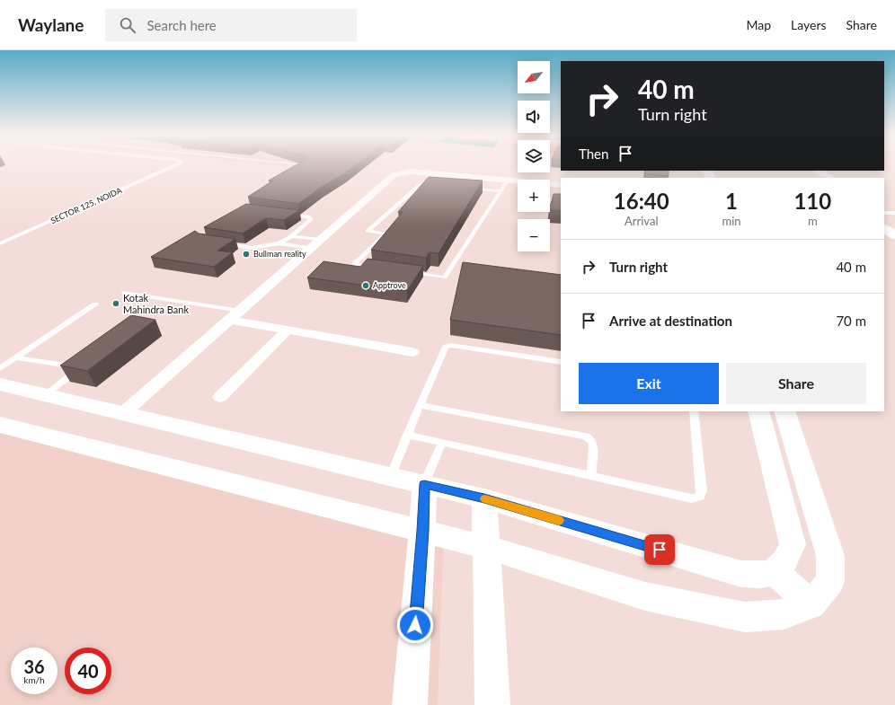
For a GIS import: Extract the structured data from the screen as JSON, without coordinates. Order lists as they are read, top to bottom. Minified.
{"streets":{"lane":["SECTOR 125, NOIDA"]},"places":["Bullman reality","Apptrove","Kotak Mahindra Bank"],"north":"bottom left","page":{"header":"Waylane","search":"Search here","nav":["Map","Layers","Share"],"map_buttons":["+","−"],"turn":["40 m","Turn right"],"then":"Then","eta":["16:40","Arrival","1","min","110","m"],"list":[{"name":"Turn right","value":"40 m"},{"name":"Arrive at destination","value":"70 m"}],"buttons":["Exit","Share"],"speed":"36 km/h","limit":"40"}}
